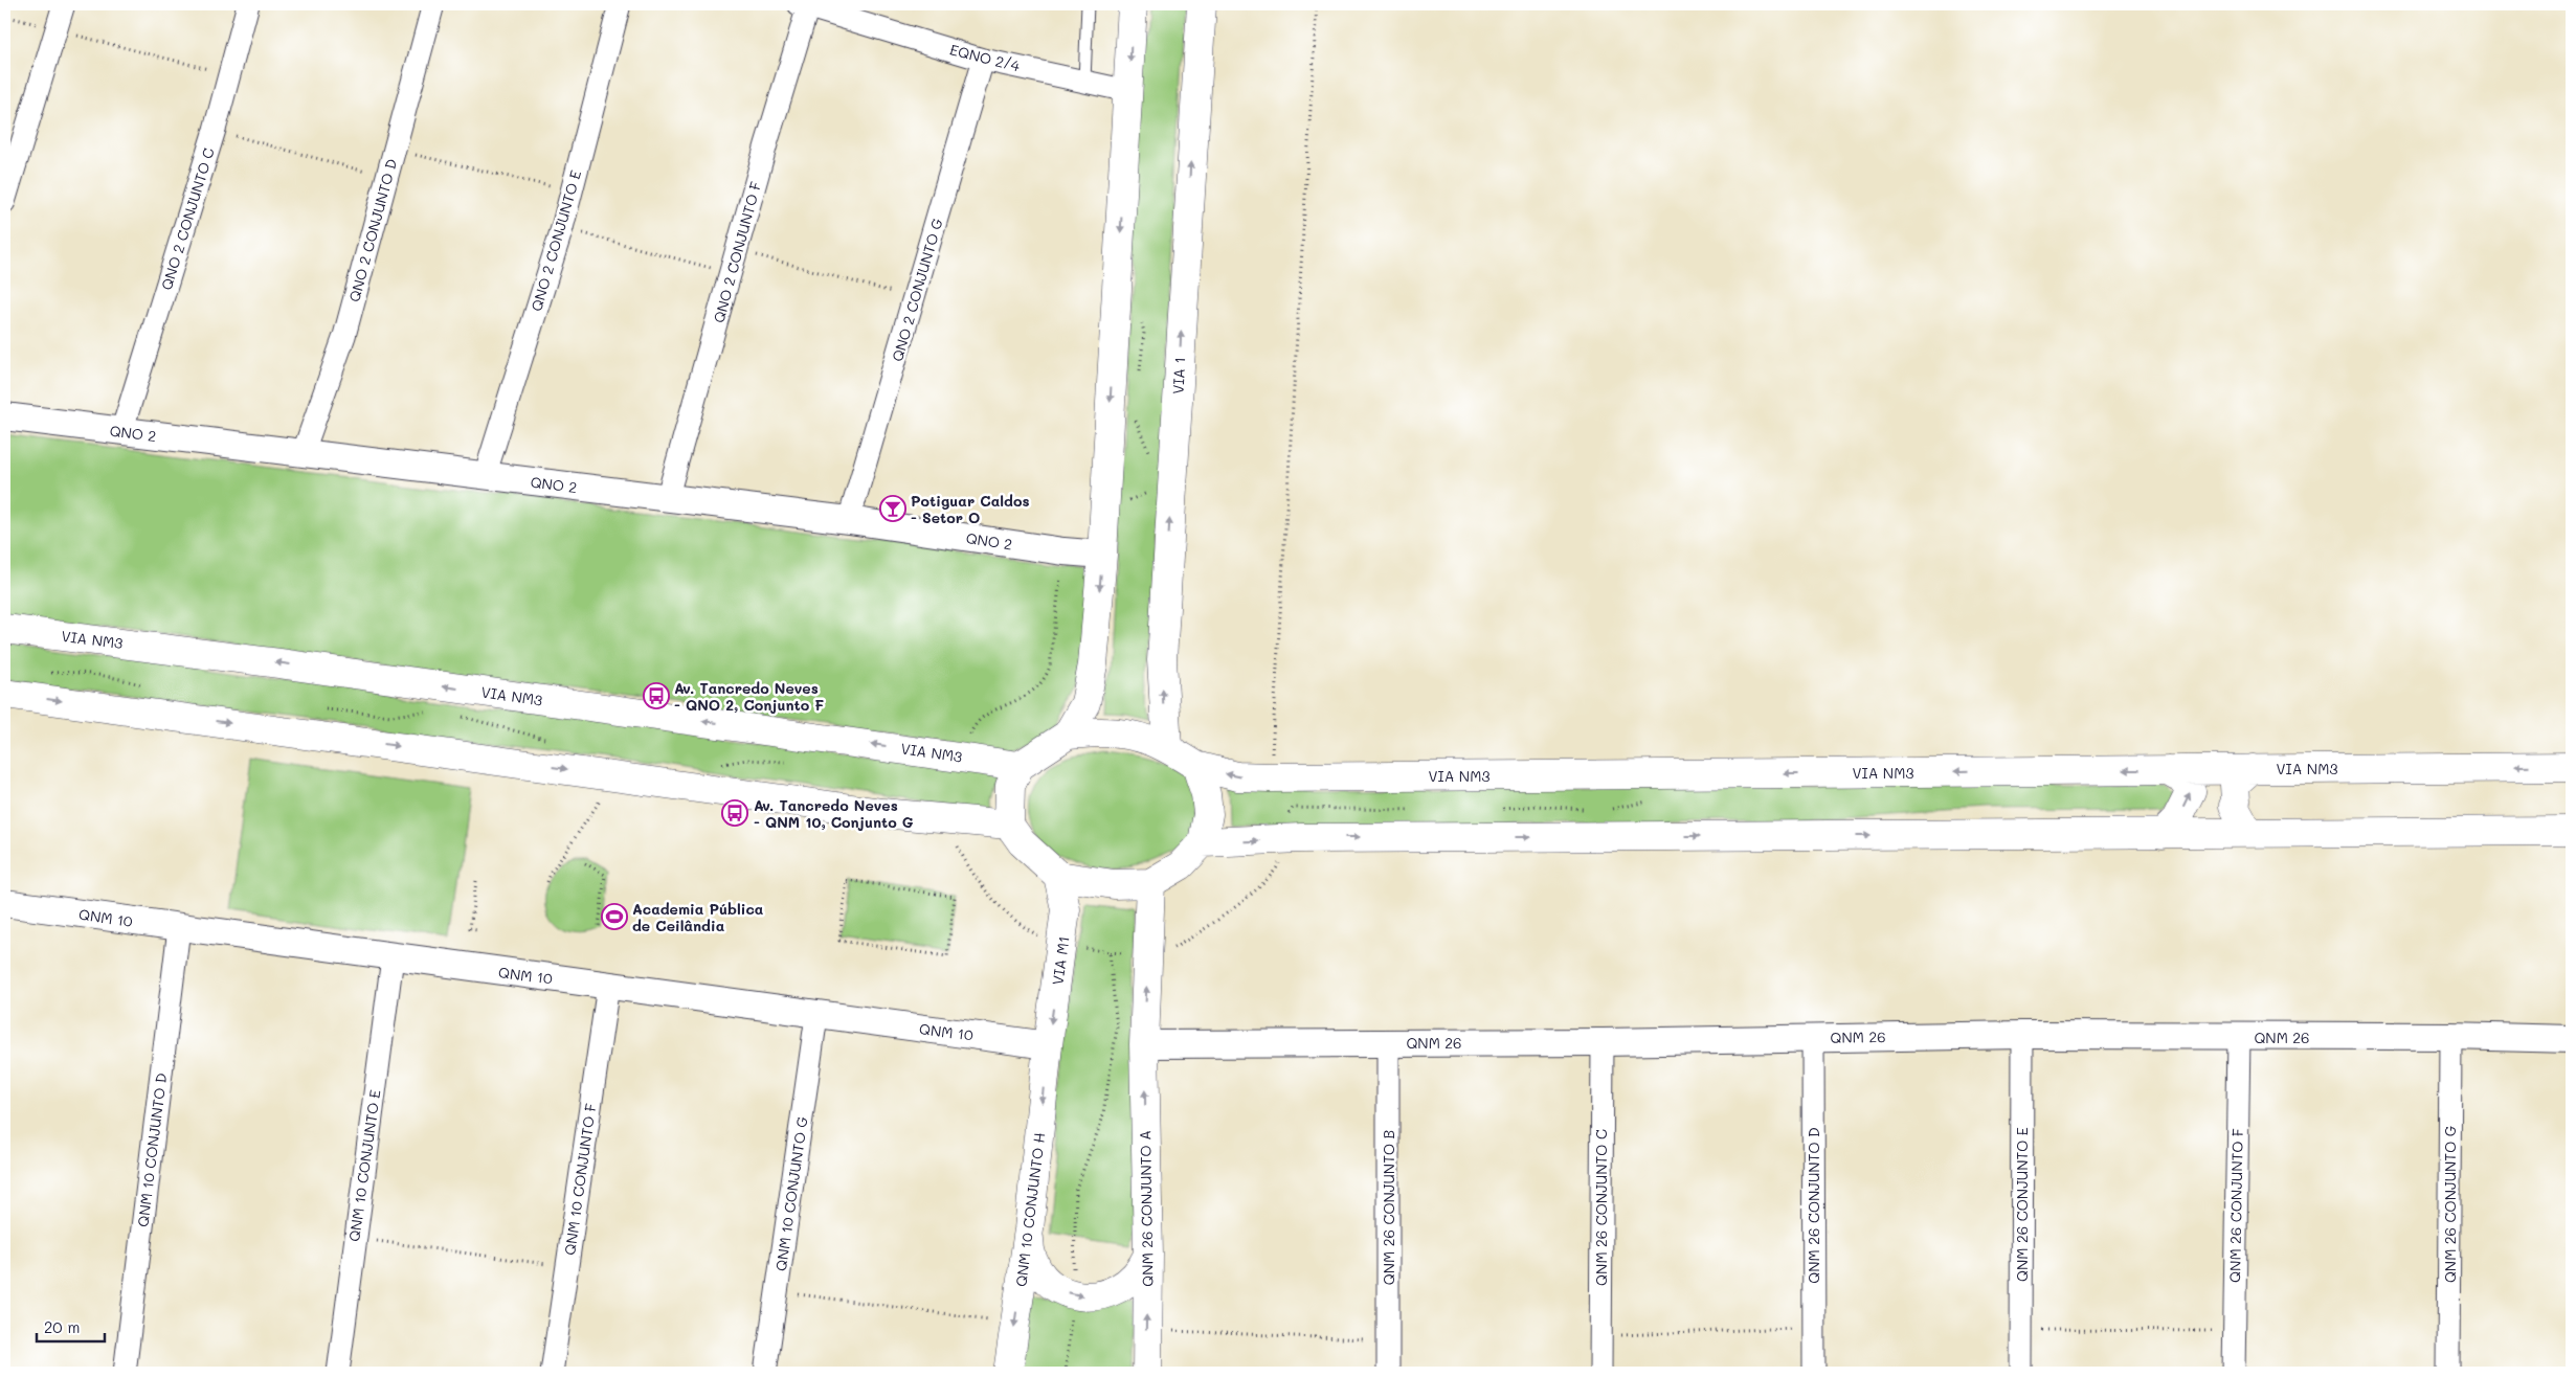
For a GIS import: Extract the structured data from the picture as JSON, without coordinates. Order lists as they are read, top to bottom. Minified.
{"streets":{"main road":["VIA 1","VIA NM3","VIA M1","QNM 26 CONJUNTO A","QNM 10 CONJUNTO H"],"street":["EQNO 2/4","QNO 2 CONJUNTO C","QNO 2 CONJUNTO D","QNO 2 CONJUNTO E","QNO 2 CONJUNTO F","QNO 2 CONJUNTO G","QNO 2","QNM 10","QNM 26","QNM 10 CONJUNTO D","QNM 10 CONJUNTO E","QNM 10 CONJUNTO F","QNM 10 CONJUNTO G","QNM 26 CONJUNTO E","QNM 26 CONJUNTO G","QNM 26 CONJUNTO D","QNM 26 CONJUNTO F","QNM 26 CONJUNTO B","QNM 26 CONJUNTO C"]},"crossings":[["EQNO 2/4","QNO 2 CONJUNTO F"],["EQNO 2/4","QNO 2 CONJUNTO G"],["QNO 2 CONJUNTO C","QNO 2"],["QNO 2 CONJUNTO D","QNO 2"],["QNO 2 CONJUNTO E","QNO 2"],["QNO 2 CONJUNTO F","QNO 2"],["QNO 2 CONJUNTO G","QNO 2"],["VIA 1","VIA NM3"],["VIA 1","VIA M1"],["VIA NM3","VIA M1"],["QNM 10","VIA M1"],["QNM 10","QNM 10 CONJUNTO D"],["QNM 10","QNM 10 CONJUNTO E"],["QNM 10","QNM 10 CONJUNTO F"],["QNM 10","QNM 10 CONJUNTO G"],["QNM 10","QNM 10 CONJUNTO H"],["VIA M1","QNM 10 CONJUNTO H"],["QNM 26","QNM 26 CONJUNTO E"],["QNM 26","QNM 26 CONJUNTO G"],["QNM 26","QNM 26 CONJUNTO D"],["QNM 26","QNM 26 CONJUNTO F"],["QNM 26","QNM 26 CONJUNTO B"],["QNM 26","QNM 26 CONJUNTO C"],["QNM 26","QNM 26 CONJUNTO A"]],"one_way":["QNM 26 CONJUNTO A","QNM 10 CONJUNTO H"],"places":{"bar":["Potiguar Caldos - Setor O"],"bus stop":["Av. Tancredo Neves - QNO 2, Conjunto F","Av. Tancredo Neves - QNM 10, Conjunto G"],"sports":["Academia Pública de Ceilândia"]},"scale_bar":"20 m"}
